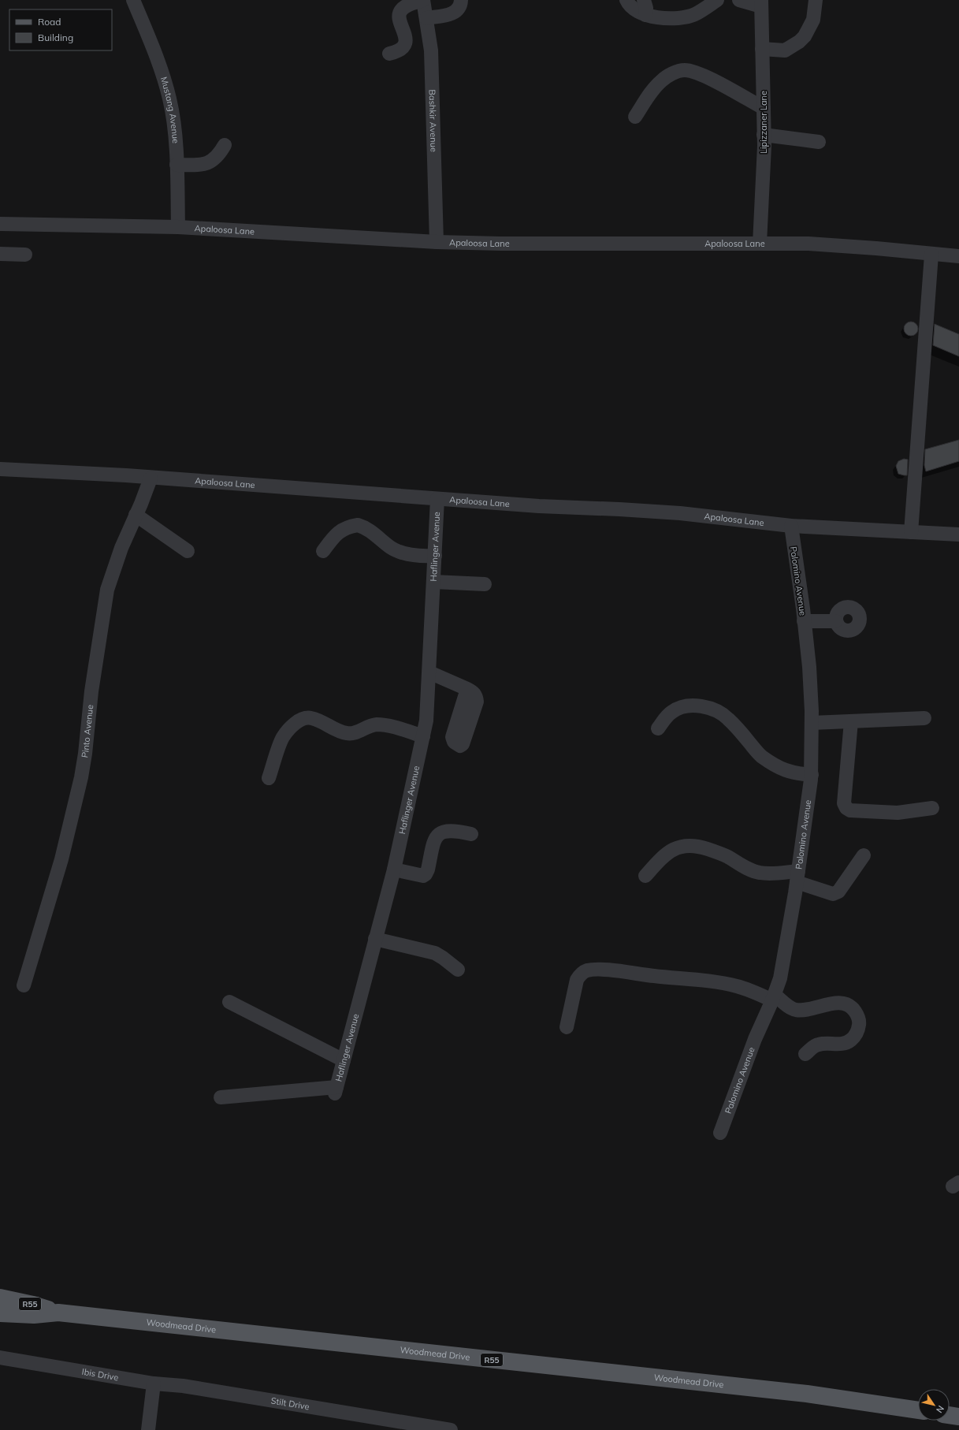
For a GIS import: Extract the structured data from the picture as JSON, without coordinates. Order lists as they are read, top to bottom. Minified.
{"streets":{"main road":["R55","Woodmead Drive"],"street":["Mustang Avenue","Bashkir Avenue","Lipizzaner Lane","Apaloosa Lane","Haflinger Avenue","Palomino Avenue","Pinto Avenue","Ibis Drive","Stilt Drive"]},"crossings":[["Mustang Avenue","Apaloosa Lane"],["Bashkir Avenue","Apaloosa Lane"],["Lipizzaner Lane","Apaloosa Lane"],["Apaloosa Lane","Haflinger Avenue"],["Apaloosa Lane","Palomino Avenue"],["Apaloosa Lane","Pinto Avenue"],["Ibis Drive","Stilt Drive"]],"legend":["Road","Building"],"north":"bottom right"}
